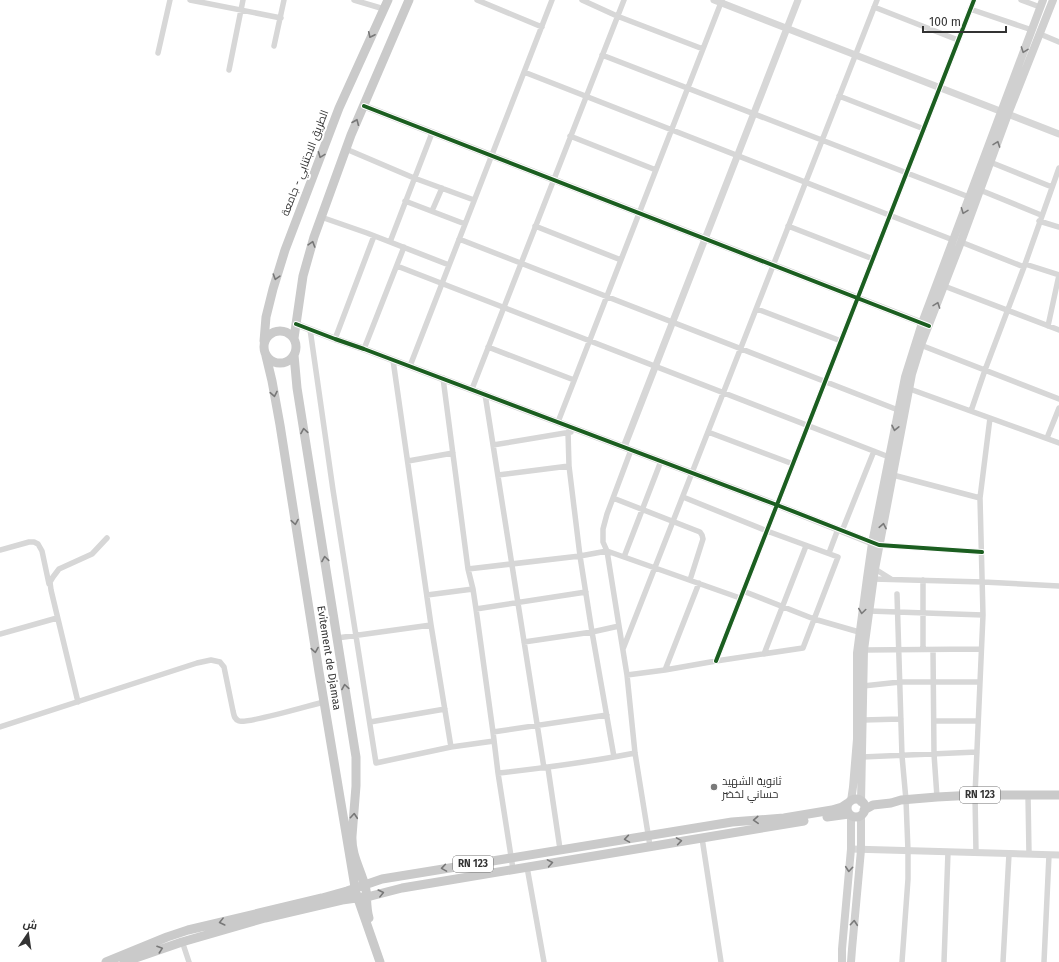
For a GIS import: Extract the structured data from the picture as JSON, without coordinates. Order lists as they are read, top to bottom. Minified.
{"streets":{"main road":["الطريق الاجتنابي - جامعة","Evitement de Djamaa","RN 123"]},"crossings":[["الطريق الاجتنابي - جامعة","Evitement de Djamaa"],["Evitement de Djamaa","RN 123"]],"places":["ثانوية الشهيد حساني لخضر"],"scale_bar":"100 m","north":"top"}
